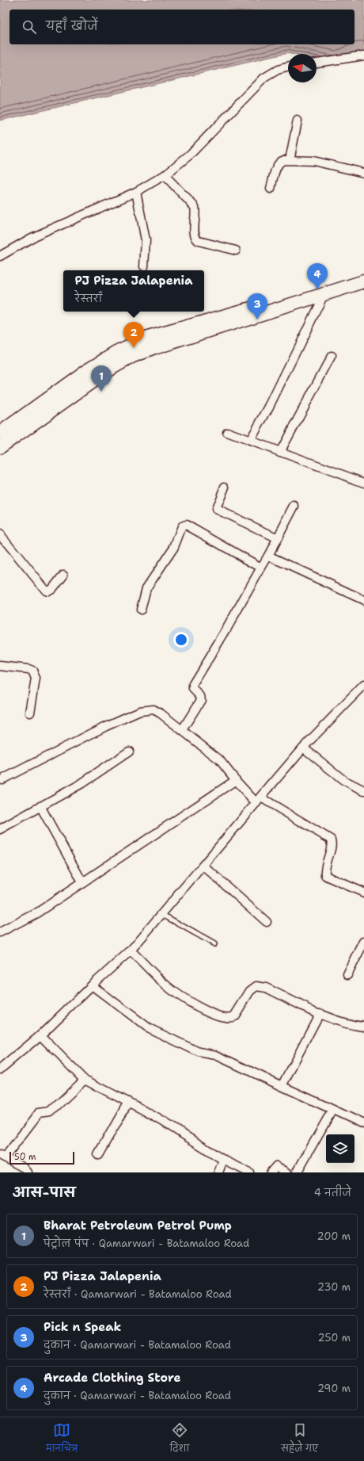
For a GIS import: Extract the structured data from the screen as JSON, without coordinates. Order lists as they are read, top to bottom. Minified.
{"scale_bar":"50 m","north":"left","page":{"search":"यहाँ खोजें","pins":["4","3","2","1"],"popup":["PJ Pizza Jalapenia","रेस्तराँ"],"scale":"50 m","heading":["आस-पास","4 नतीजे"],"list":[{"mark":"1","name":"Bharat Petroleum Petrol Pump","note":"पेट्रोल पंप · Qamarwari - Batamaloo Road","value":"200 m"},{"mark":"2","name":"PJ Pizza Jalapenia","note":"रेस्तराँ · Qamarwari - Batamaloo Road","value":"230 m"},{"mark":"3","name":"Pick n Speak","note":"दुकान · Qamarwari - Batamaloo Road","value":"250 m"},{"mark":"4","name":"Arcade Clothing Store","note":"दुकान · Qamarwari - Batamaloo Road","value":"290 m"}],"nav":["मानचित्र","दिशा","सहेजे गए"]}}
